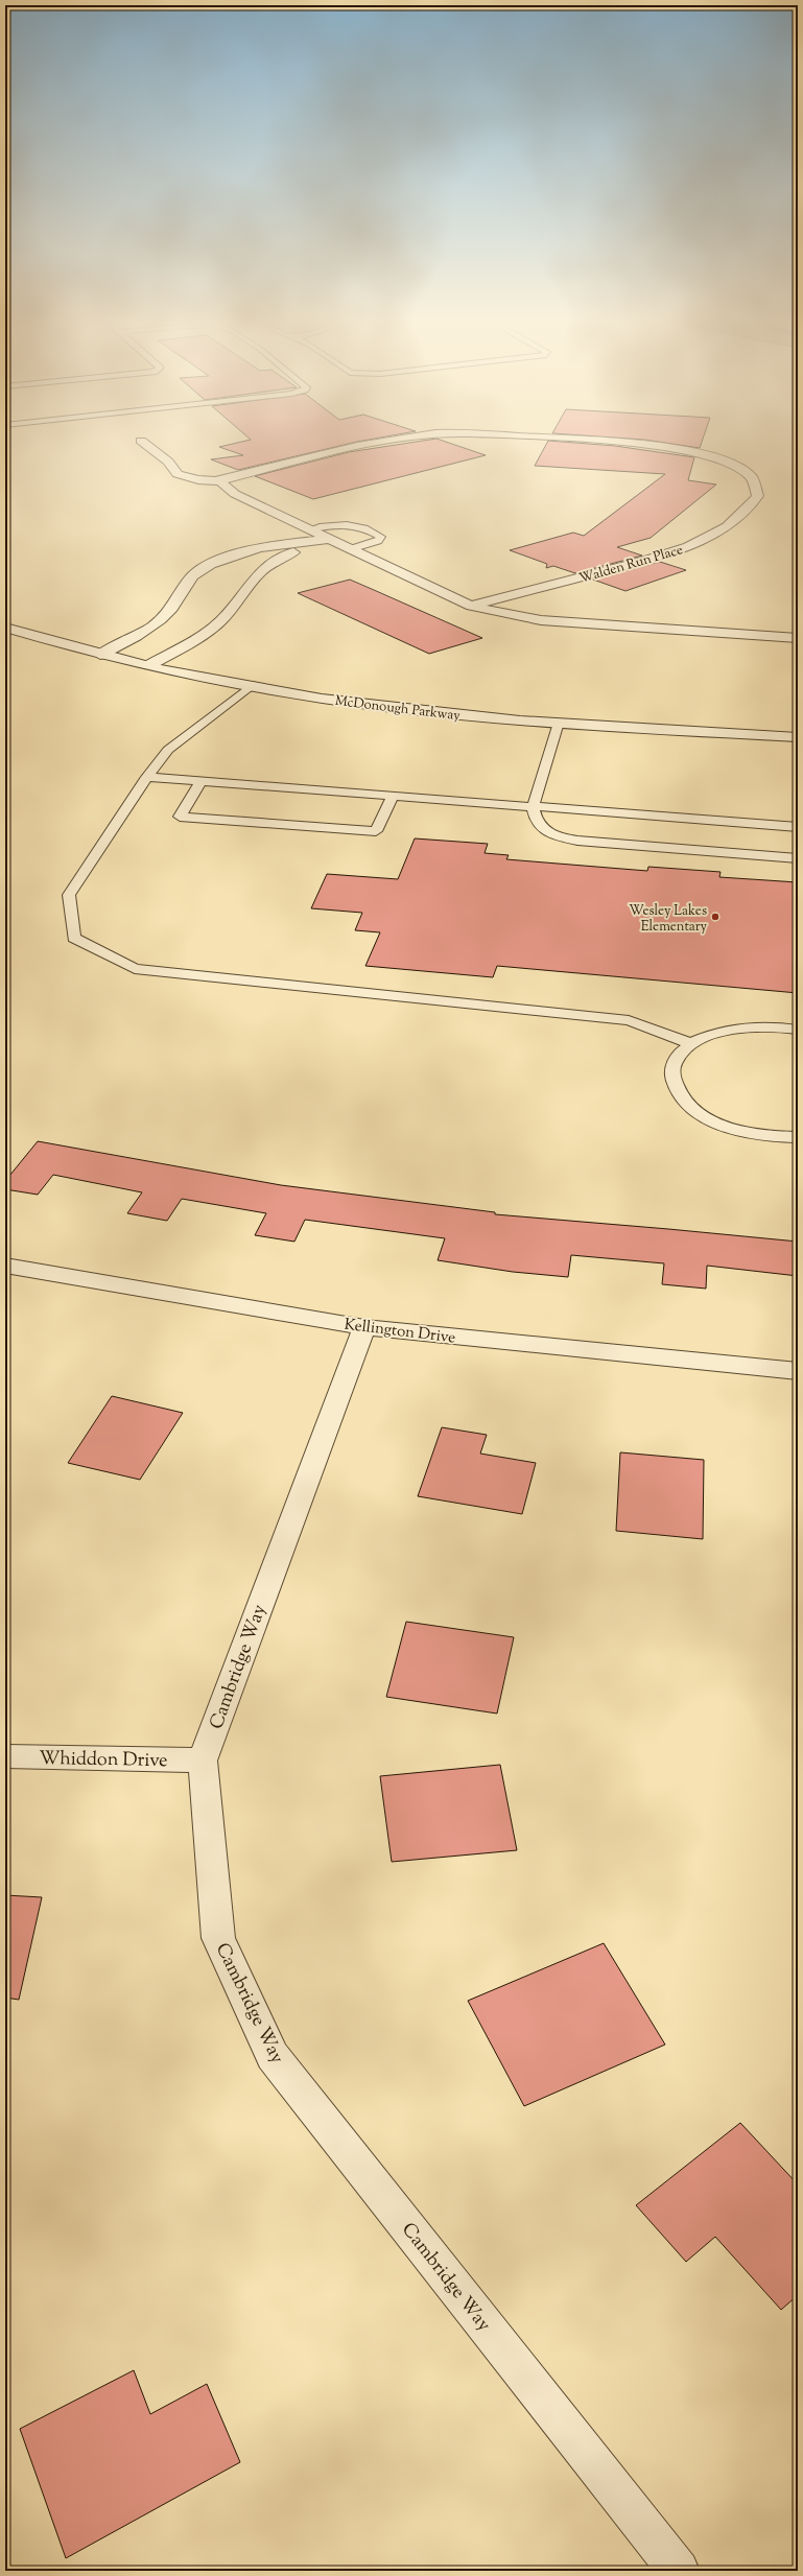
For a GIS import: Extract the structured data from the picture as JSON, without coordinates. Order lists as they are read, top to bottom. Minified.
{"streets":{"street":["Walden Run Place","McDonough Parkway","Kellington Drive","Cambridge Way","Whiddon Drive"]},"crossings":[["Kellington Drive","Cambridge Way"],["Cambridge Way","Whiddon Drive"]],"places":["Wesley Lakes Elementary"]}
